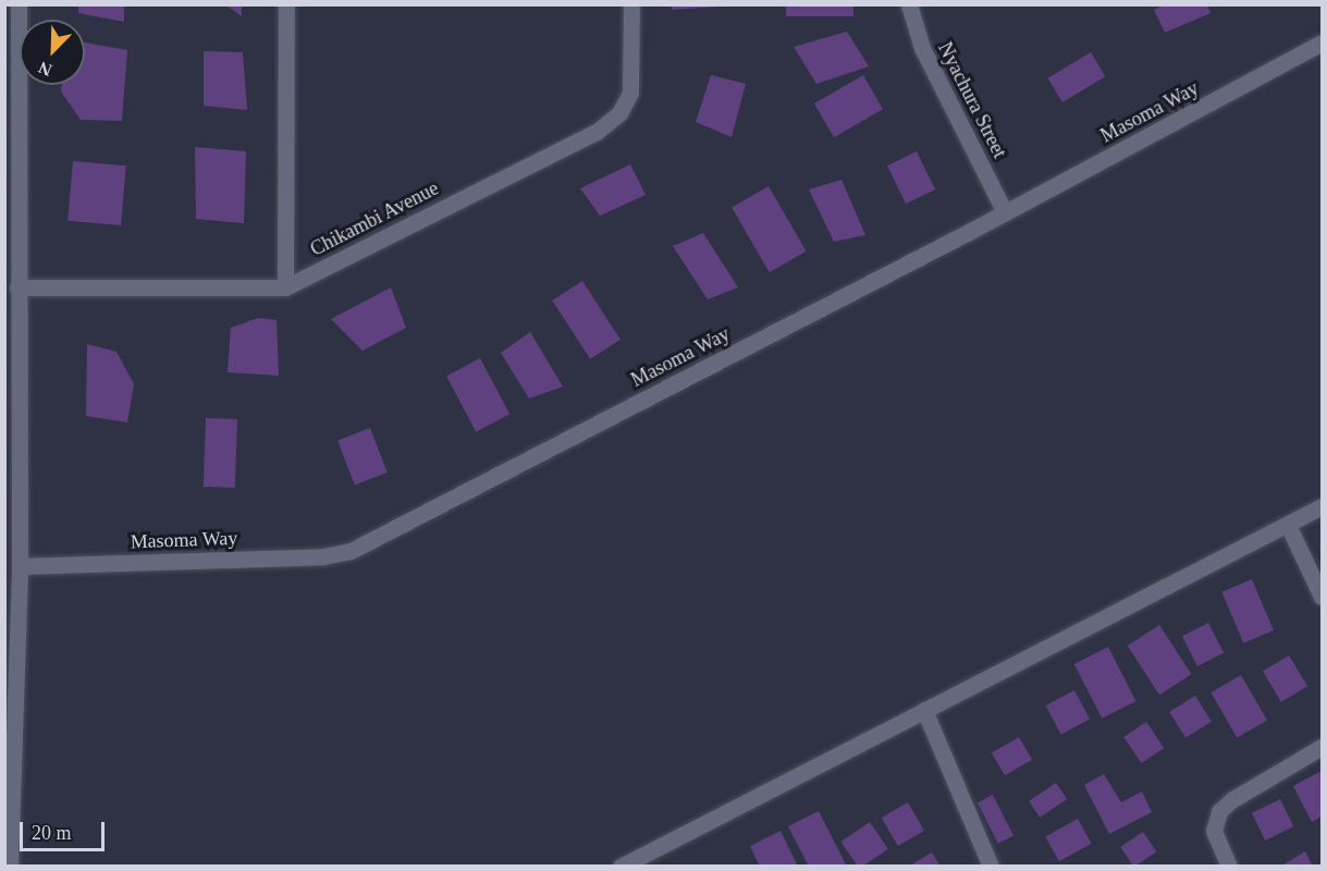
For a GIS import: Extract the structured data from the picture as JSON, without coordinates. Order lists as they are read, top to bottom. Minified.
{"streets":{"street":["Nyachura Street","Masoma Way","Chikambi Avenue"]},"crossings":[["Nyachura Street","Masoma Way"]],"scale_bar":"20 m","north":"bottom left"}
